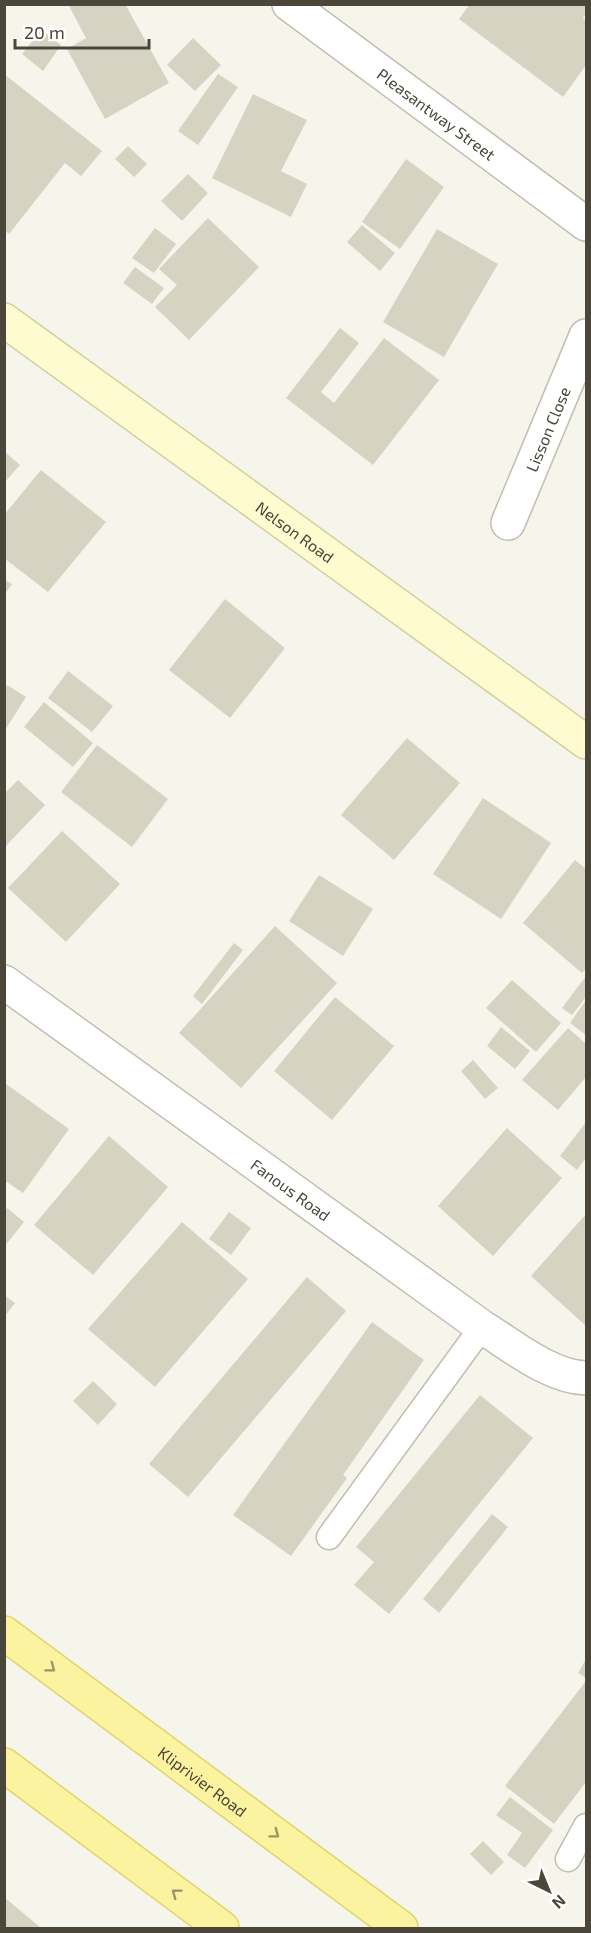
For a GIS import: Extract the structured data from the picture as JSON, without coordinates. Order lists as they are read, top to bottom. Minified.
{"streets":{"main road":["Kliprivier Road"],"street":["Pleasantway Street","Lisson Close","Nelson Road","Fanous Road"]},"scale_bar":"20 m","north":"bottom right"}
